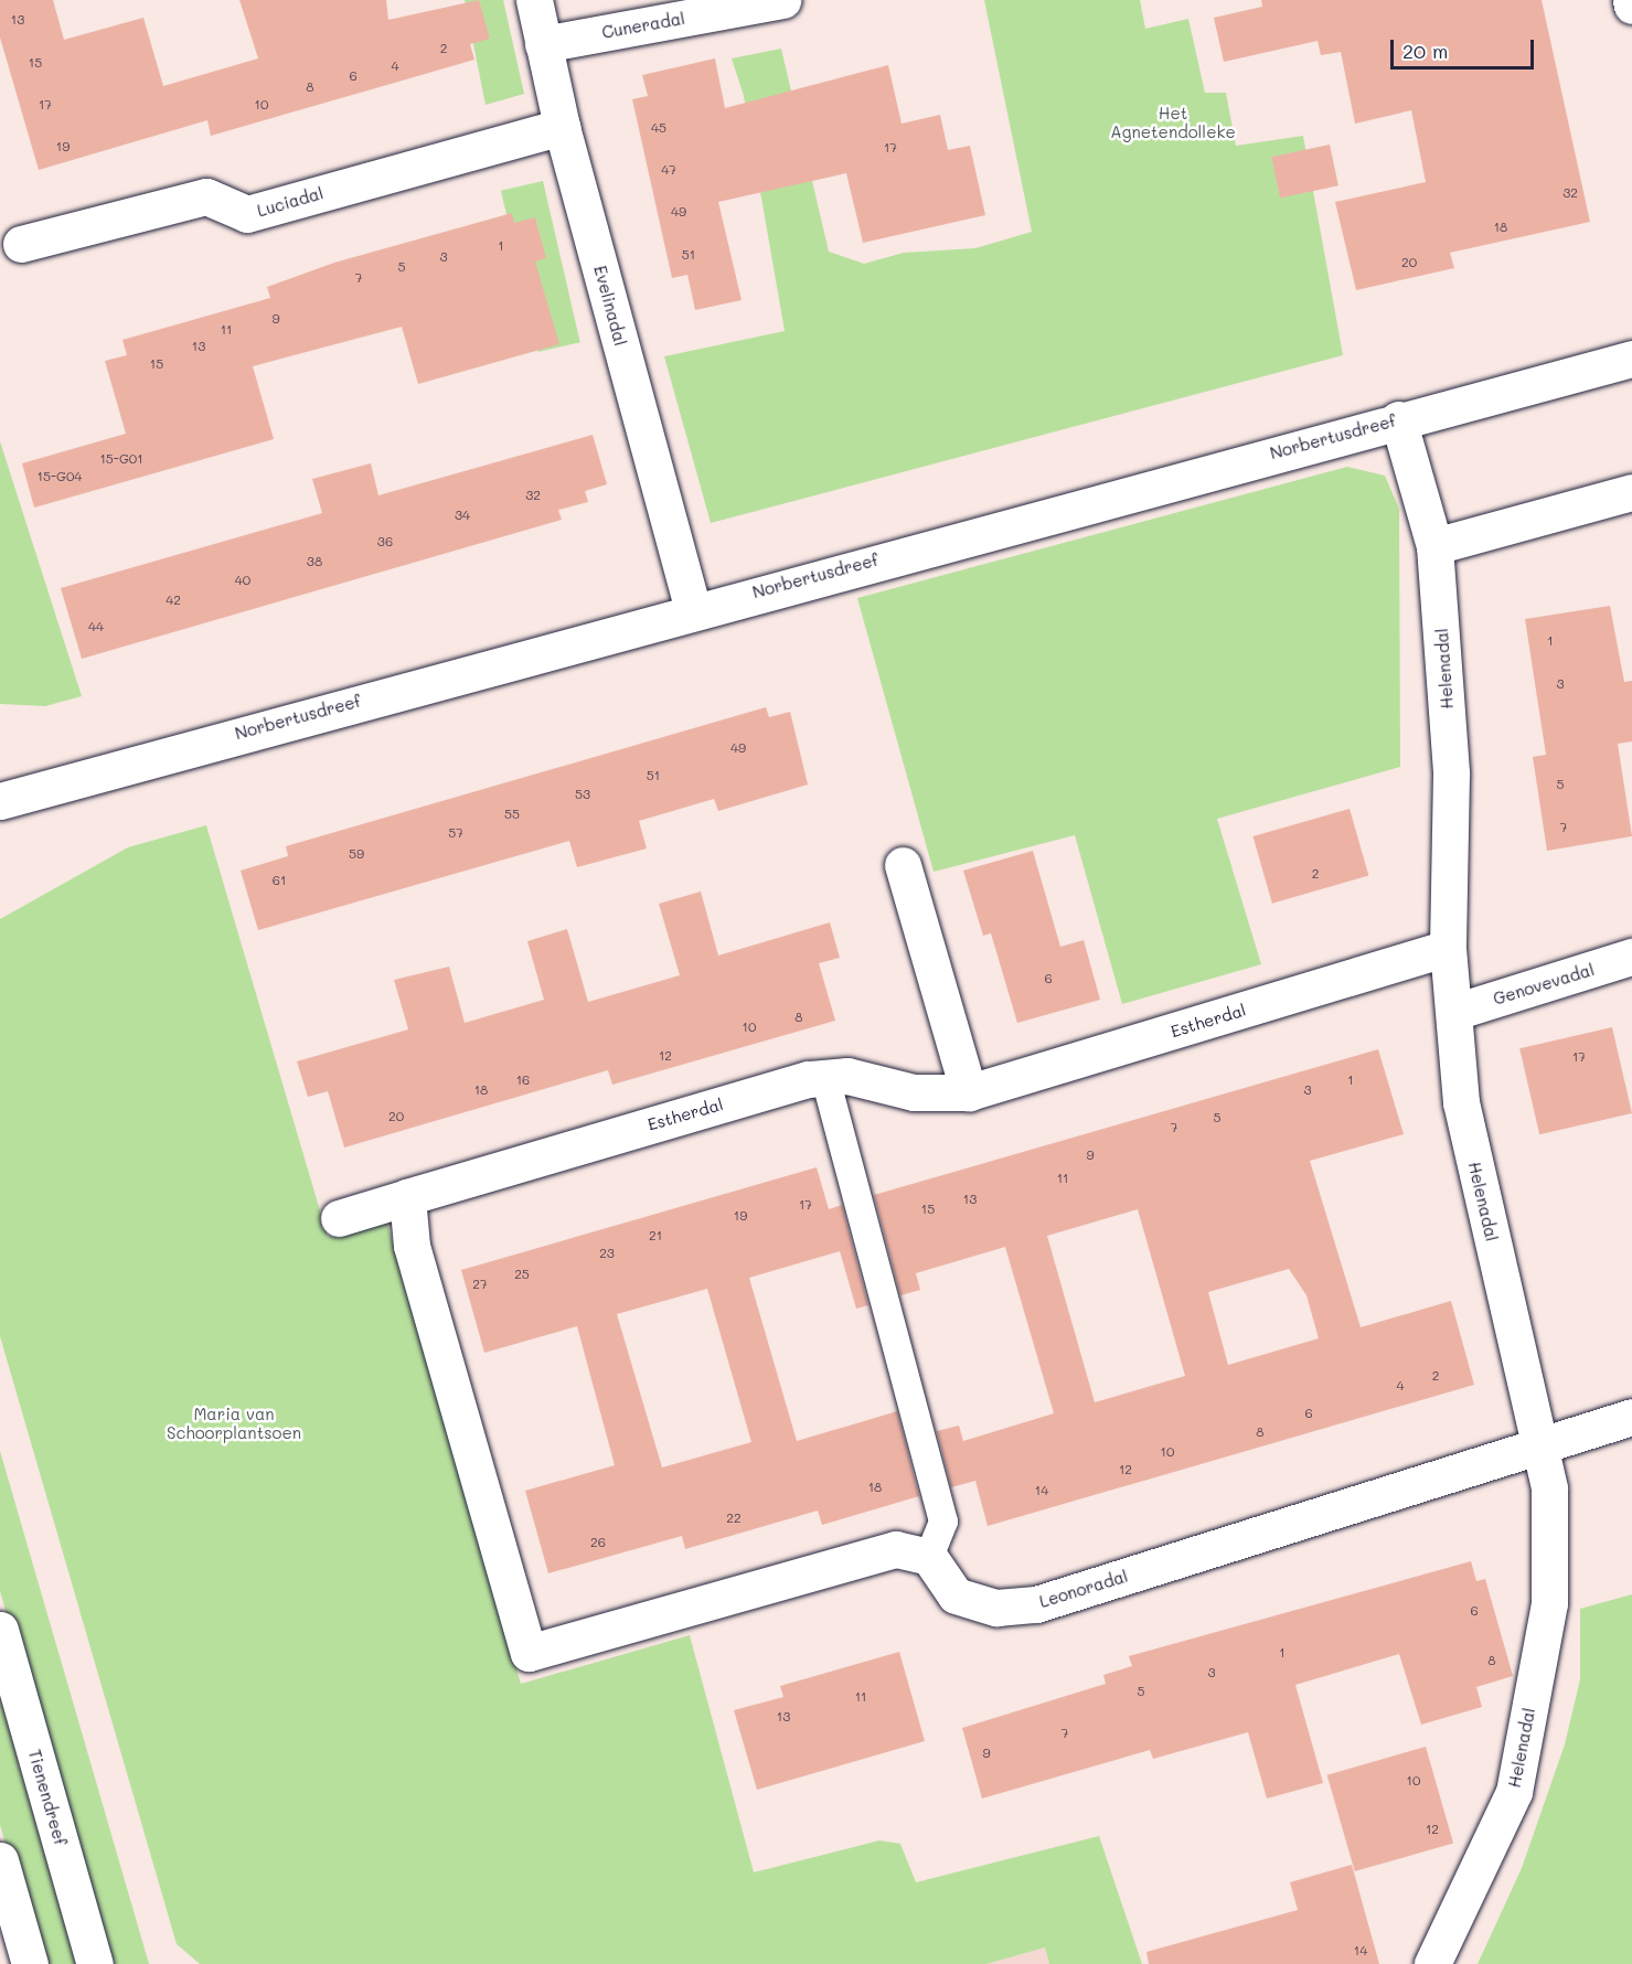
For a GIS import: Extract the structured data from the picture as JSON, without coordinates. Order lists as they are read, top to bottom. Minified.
{"streets":{"street":["Cuneradal","Luciadal","Evelinadal","Norbertusdreef","Helenadal","Genovevadal","Estherdal","Leonoradal","Tienendreef"]},"crossings":[["Cuneradal","Evelinadal"],["Luciadal","Evelinadal"],["Evelinadal","Norbertusdreef"],["Norbertusdreef","Helenadal"],["Helenadal","Genovevadal"],["Helenadal","Estherdal"],["Helenadal","Leonoradal"]],"parks":["Het Agnetendolleke","Maria van Schoorplantsoen"],"house_numbers":["13","2","15","4","6","8","17","10","45","19","17","47","32","49","18","1","51","3","20","5","7","9","11","13","15","15-G01","15-G04","32","34","36","38","40","42","44","1","3","49","51","5","53","55","7","57","59","2","61","6","8","10","12","17","16","1","18","3","20","5","7","9","11","13","17","15","19","21","23","25","27","2","4","6","8","10","12","18","14","22","26","6","1","8","3","5","11","13","7","9","10","12","14"],"scale_bar":"20 m"}
